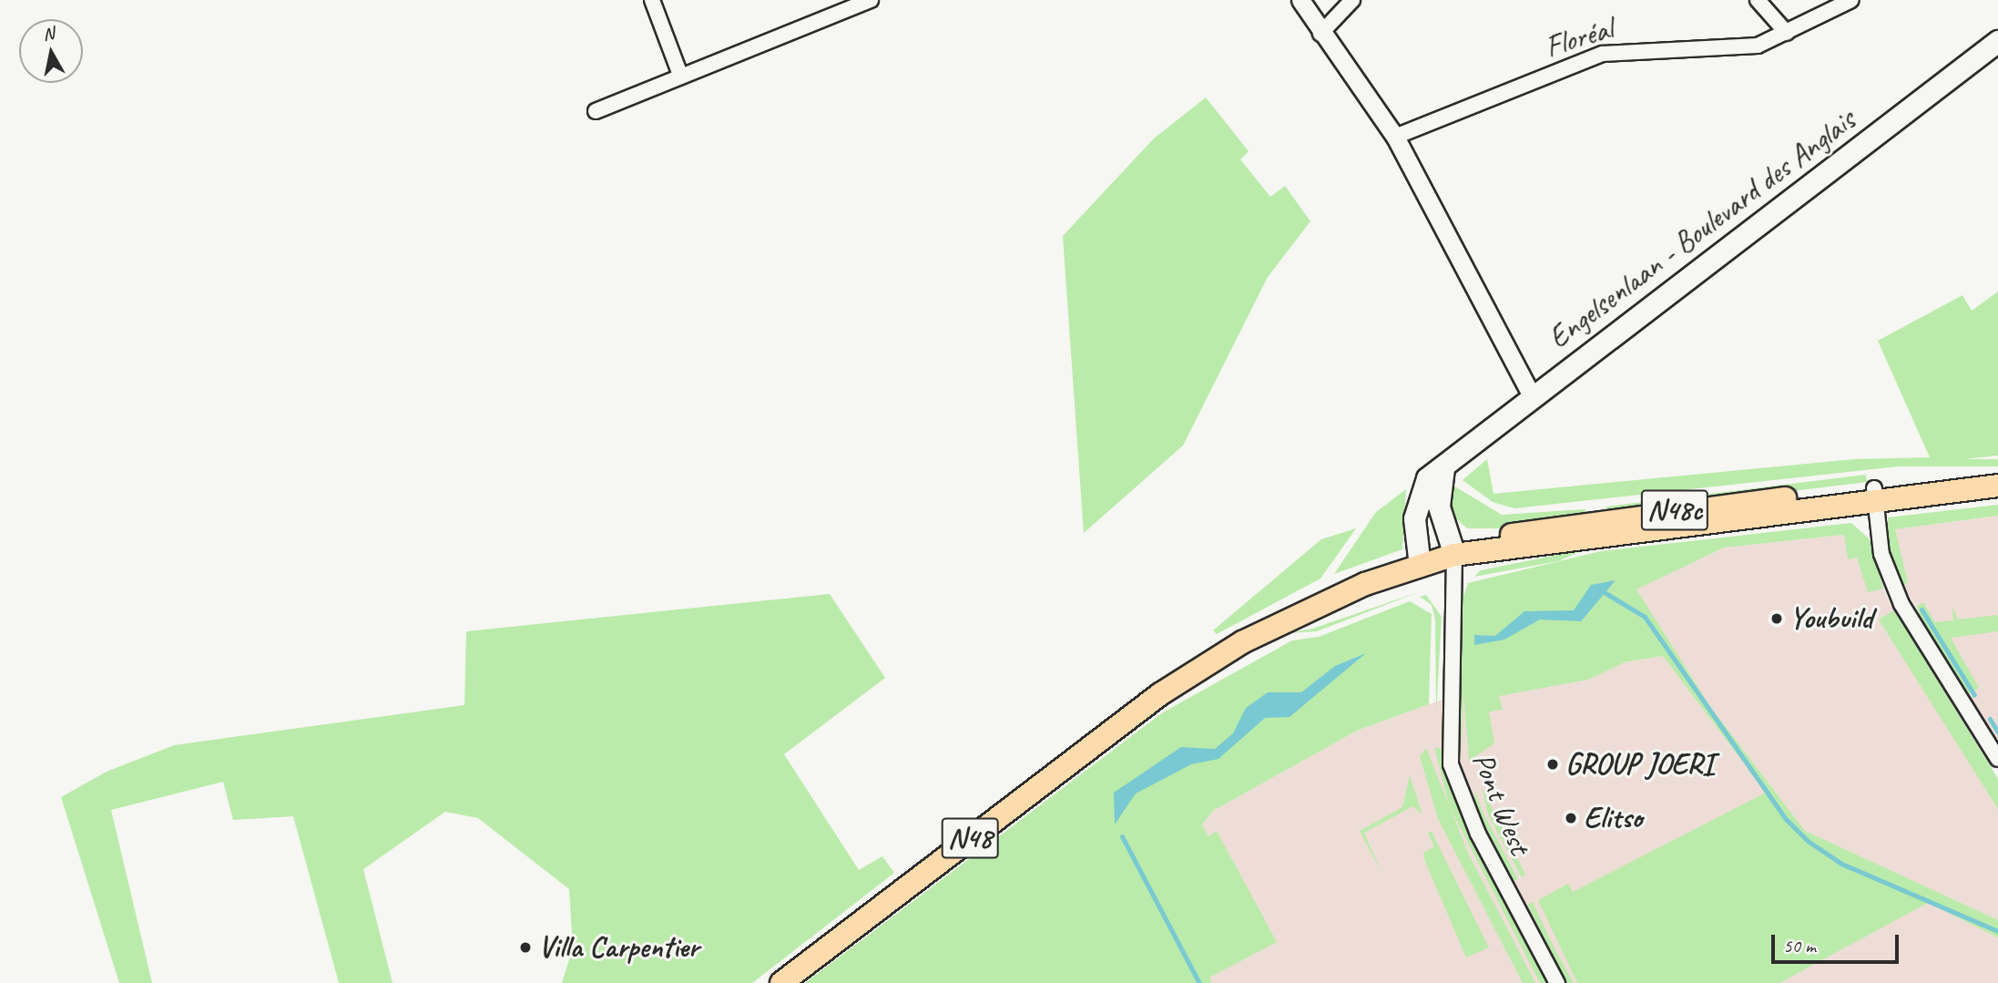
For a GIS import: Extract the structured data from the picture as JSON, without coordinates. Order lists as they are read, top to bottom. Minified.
{"streets":{"main road":["Engelsenlaan - Boulevard des Anglais","N48c","N48"],"street":["Floréal","Pont West"]},"crossings":[["Engelsenlaan - Boulevard des Anglais","N48"],["N48c","Pont West"],["N48c","N48"],["Pont West","N48"]],"places":["Youbuild","GROUP JOERI","Elitso","Villa Carpentier"],"scale_bar":"50 m","north":"top"}
